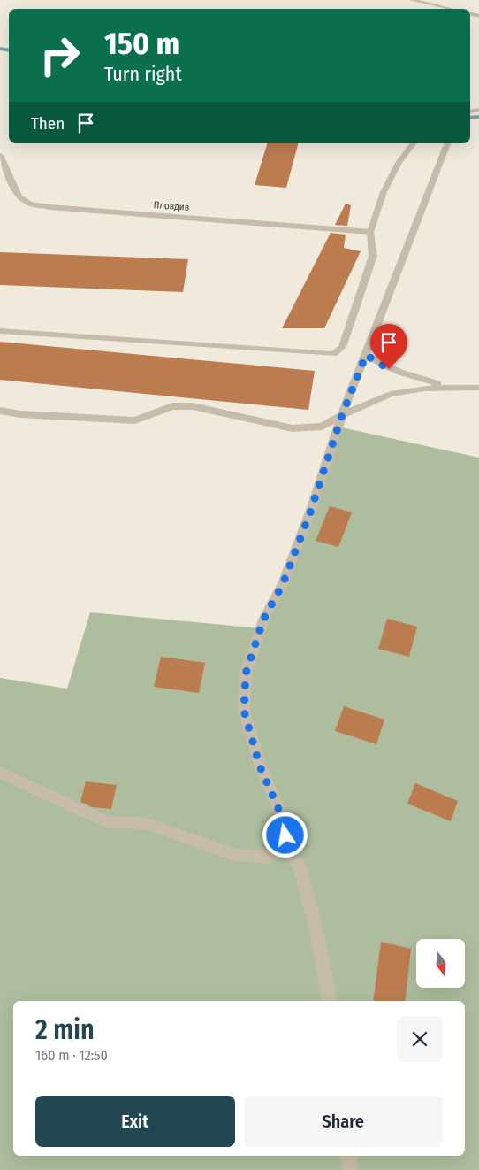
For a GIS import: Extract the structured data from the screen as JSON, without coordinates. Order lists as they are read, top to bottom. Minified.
{"streets":{"street":["Пловдив"]},"north":"bottom","page":{"turn":["150 m","Turn right"],"then":"Then","heading":["2 min","160 m · 12:50"],"buttons":["Exit","Share"]}}
